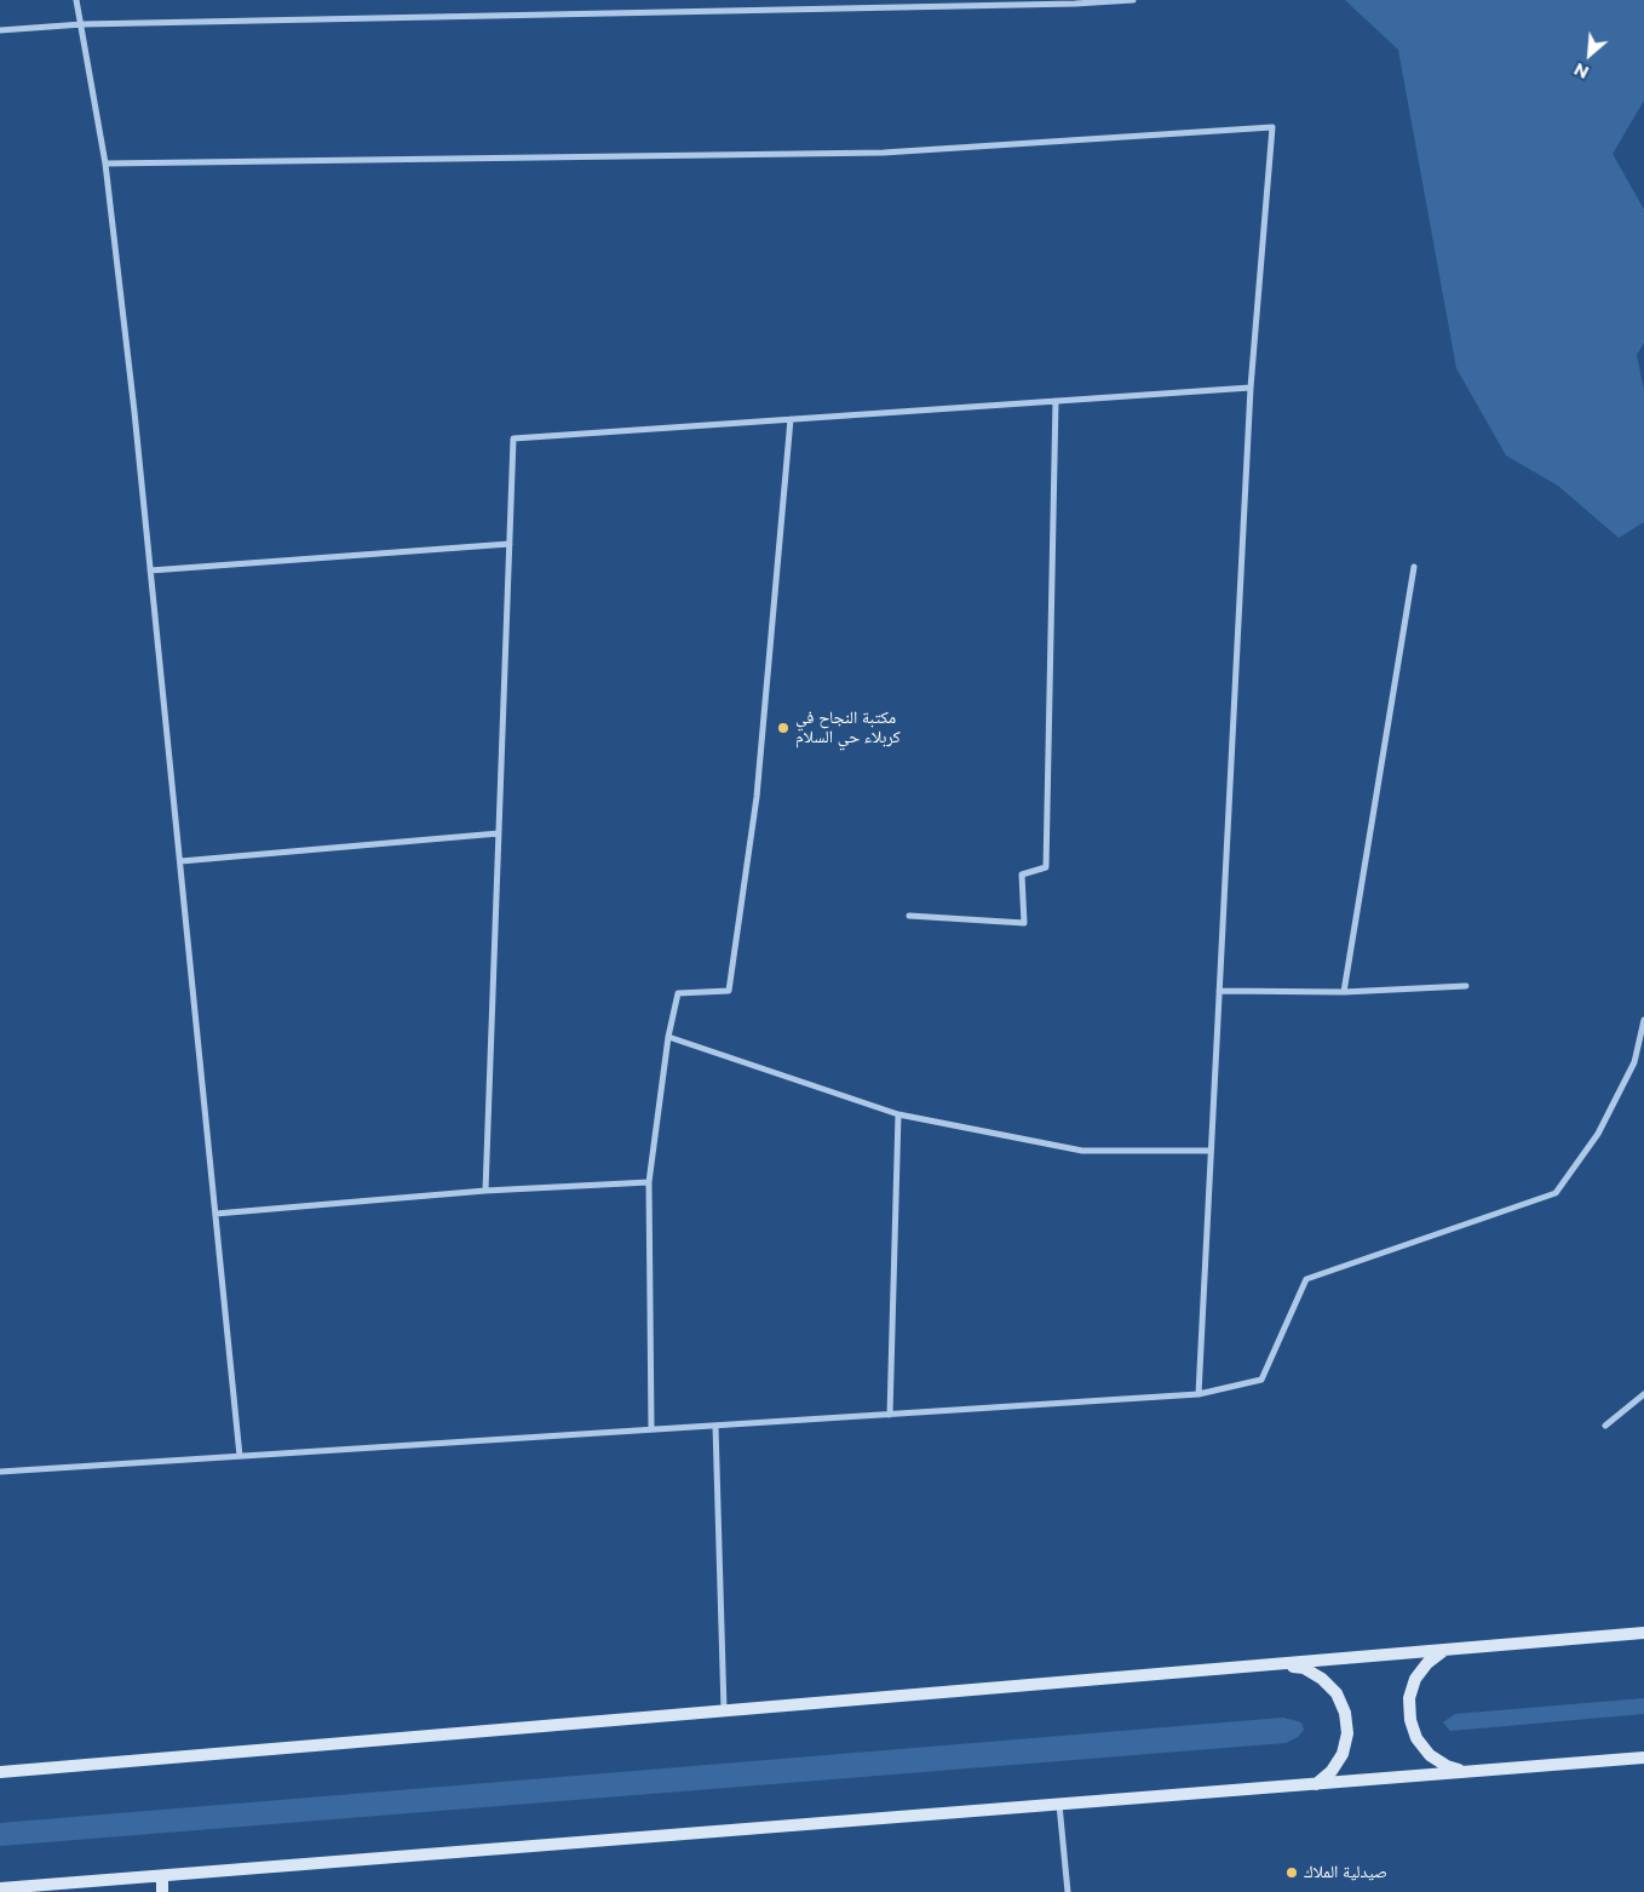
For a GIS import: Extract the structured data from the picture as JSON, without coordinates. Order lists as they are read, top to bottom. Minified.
{"places":["مكتبة النجاح في كربلاء حي السلام","صيدلية الملاك"],"north":"bottom left"}
